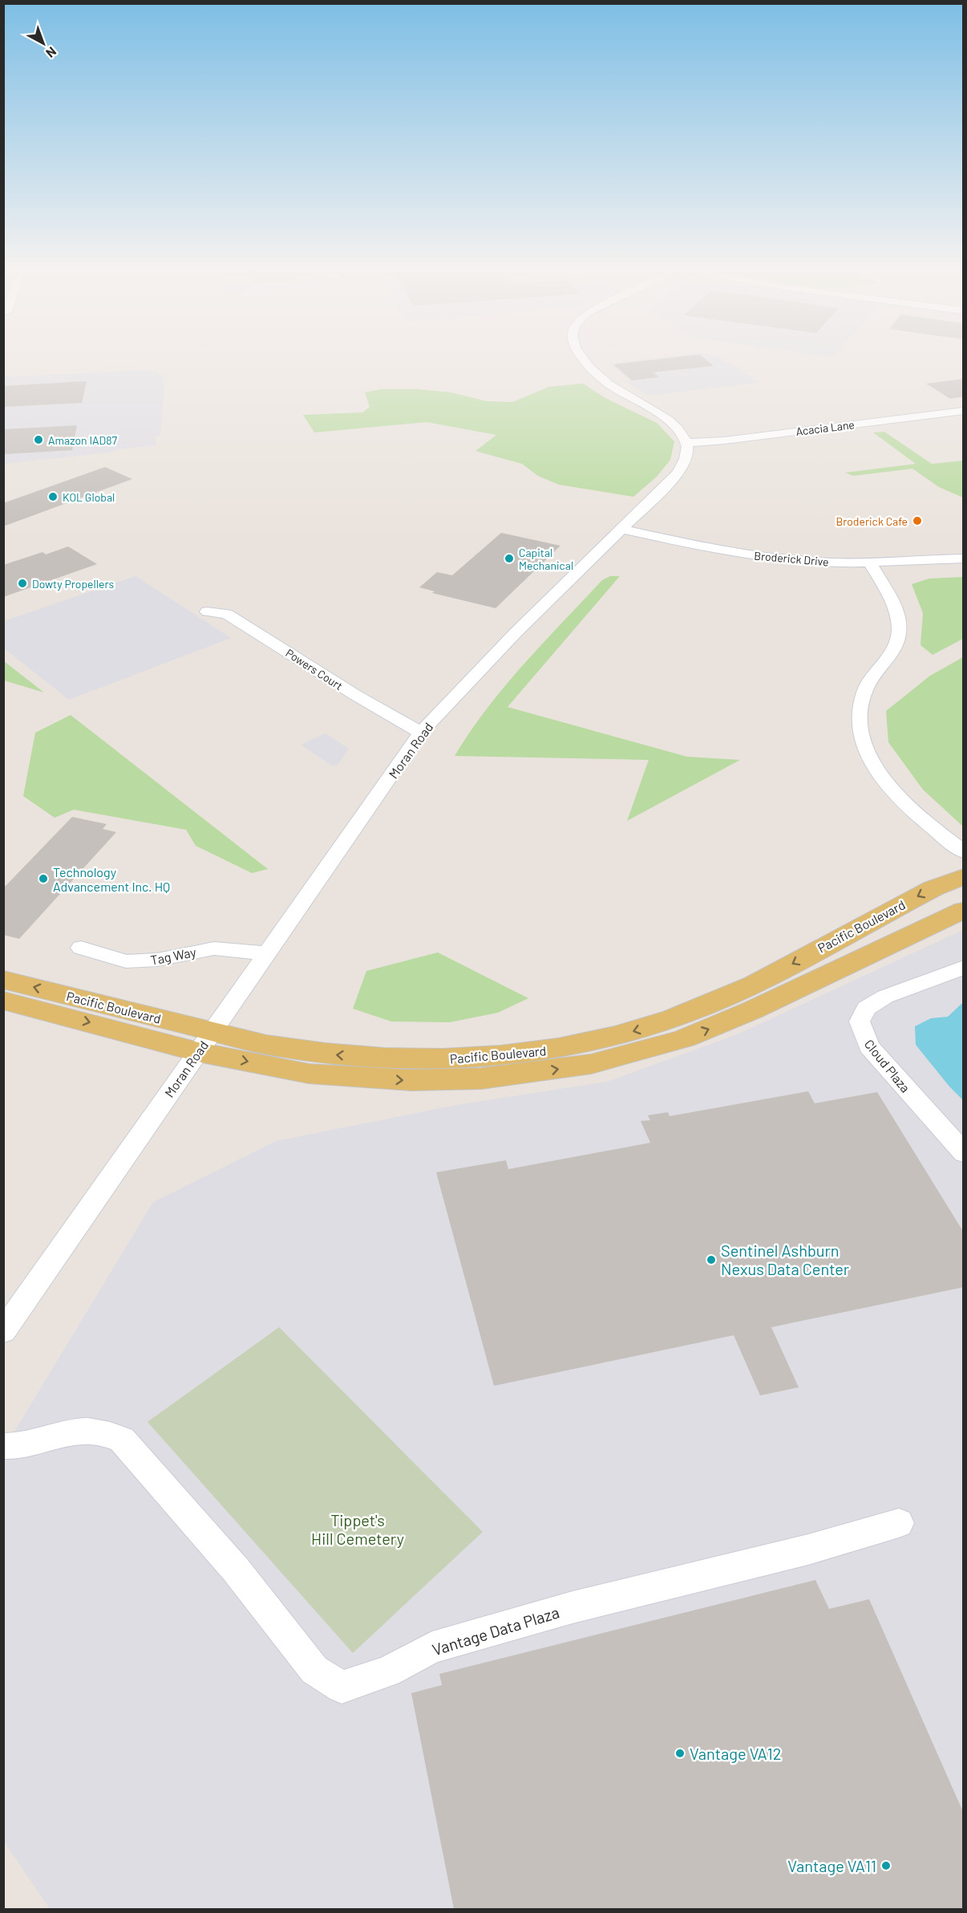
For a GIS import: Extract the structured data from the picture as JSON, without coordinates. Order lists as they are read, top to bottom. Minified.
{"streets":{"main road":["Pacific Boulevard"],"street":["Acacia Lane","Broderick Drive","Powers Court","Moran Road","Tag Way","Cloud Plaza","Vantage Data Plaza"]},"crossings":[["Acacia Lane","Moran Road"],["Broderick Drive","Moran Road"],["Powers Court","Moran Road"],["Moran Road","Pacific Boulevard"],["Moran Road","Tag Way"]],"parks":["Tippet's Hill Cemetery"],"places":["Amazon IAD87","KOL Global","Broderick Cafe","Capital Mechanical","Dowty Propellers","Technology Advancement Inc. HQ","Sentinel Ashburn Nexus Data Center","Vantage VA12","Vantage VA11"],"north":"bottom right"}
